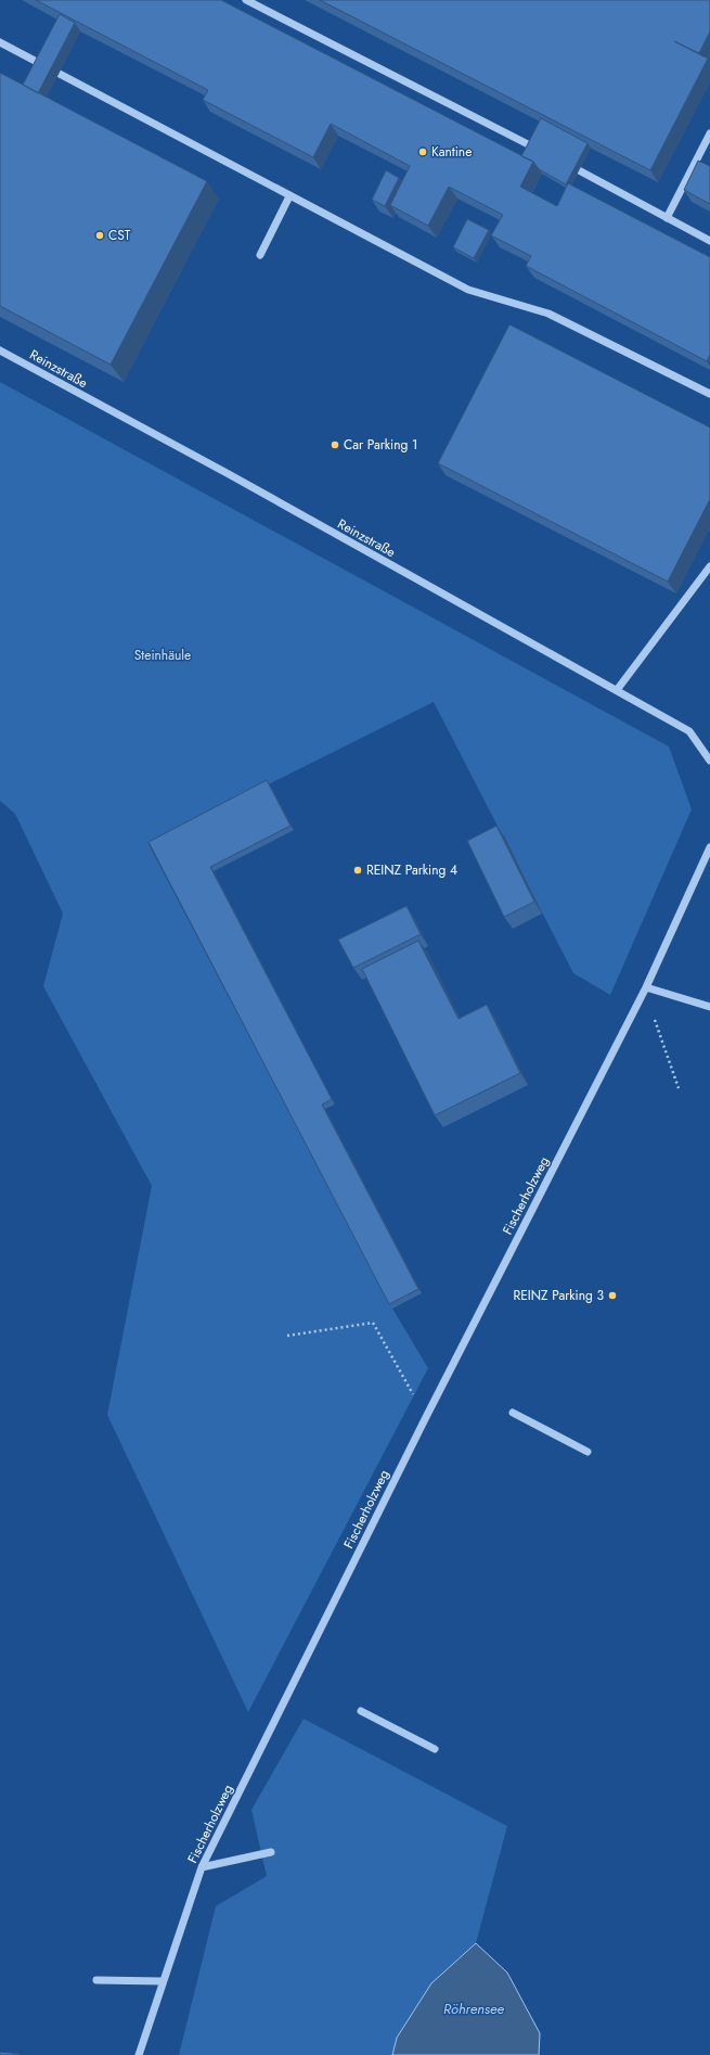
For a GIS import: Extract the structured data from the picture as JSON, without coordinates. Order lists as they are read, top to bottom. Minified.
{"streets":{"street":["Reinzstraße","Fischerholzweg"]},"water":["Röhrensee"],"parks":["Steinhäule"],"places":["Kantine","CST","Car Parking 1","REINZ Parking 4","REINZ Parking 3"]}
